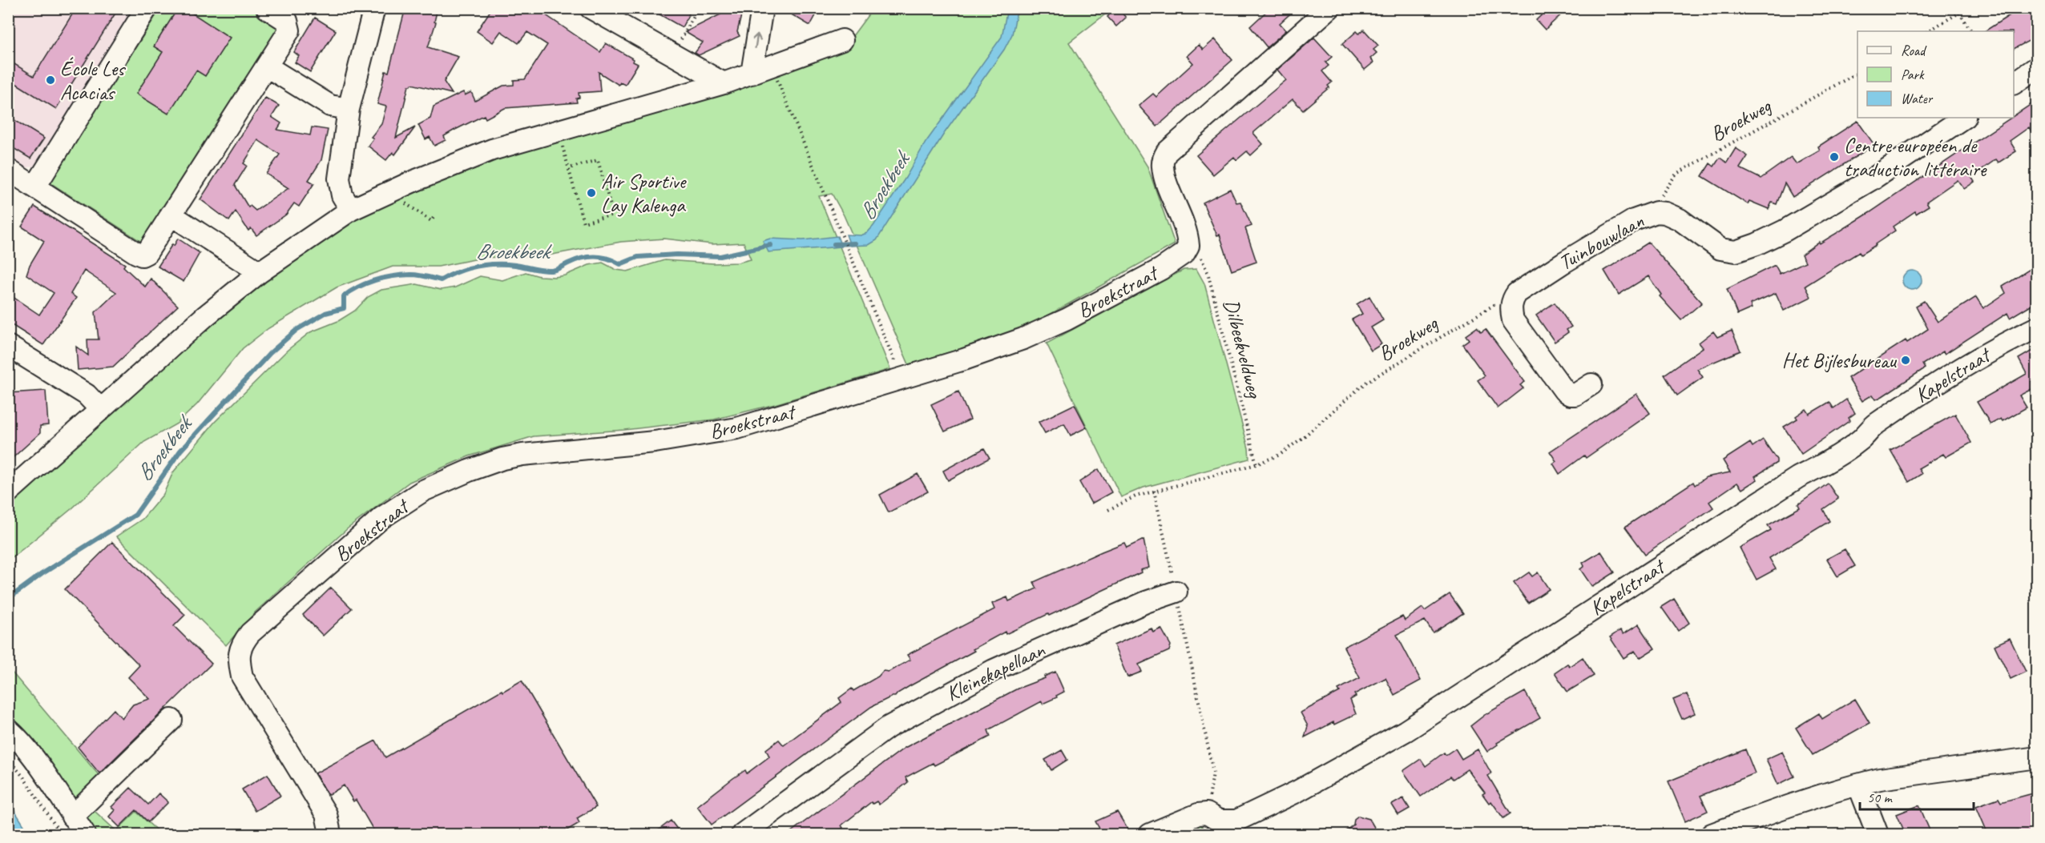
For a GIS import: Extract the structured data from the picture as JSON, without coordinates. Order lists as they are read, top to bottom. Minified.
{"streets":{"street":["Tuinbouwlaan","Broekstraat","Kapelstraat","Kleinekapellaan"],"path":["Broekweg","Dilbeekveldweg"]},"crossings":[["Broekweg","Tuinbouwlaan"],["Broekweg","Dilbeekveldweg"],["Broekstraat","Dilbeekveldweg"]],"water":["Broekbeek"],"places":["École Les Acacias","Centre européen de traduction littéraire","Air Sportive Lay Kalenga","Het Bijlesbureau"],"legend":["Road","Park","Water"],"scale_bar":"50 m"}
